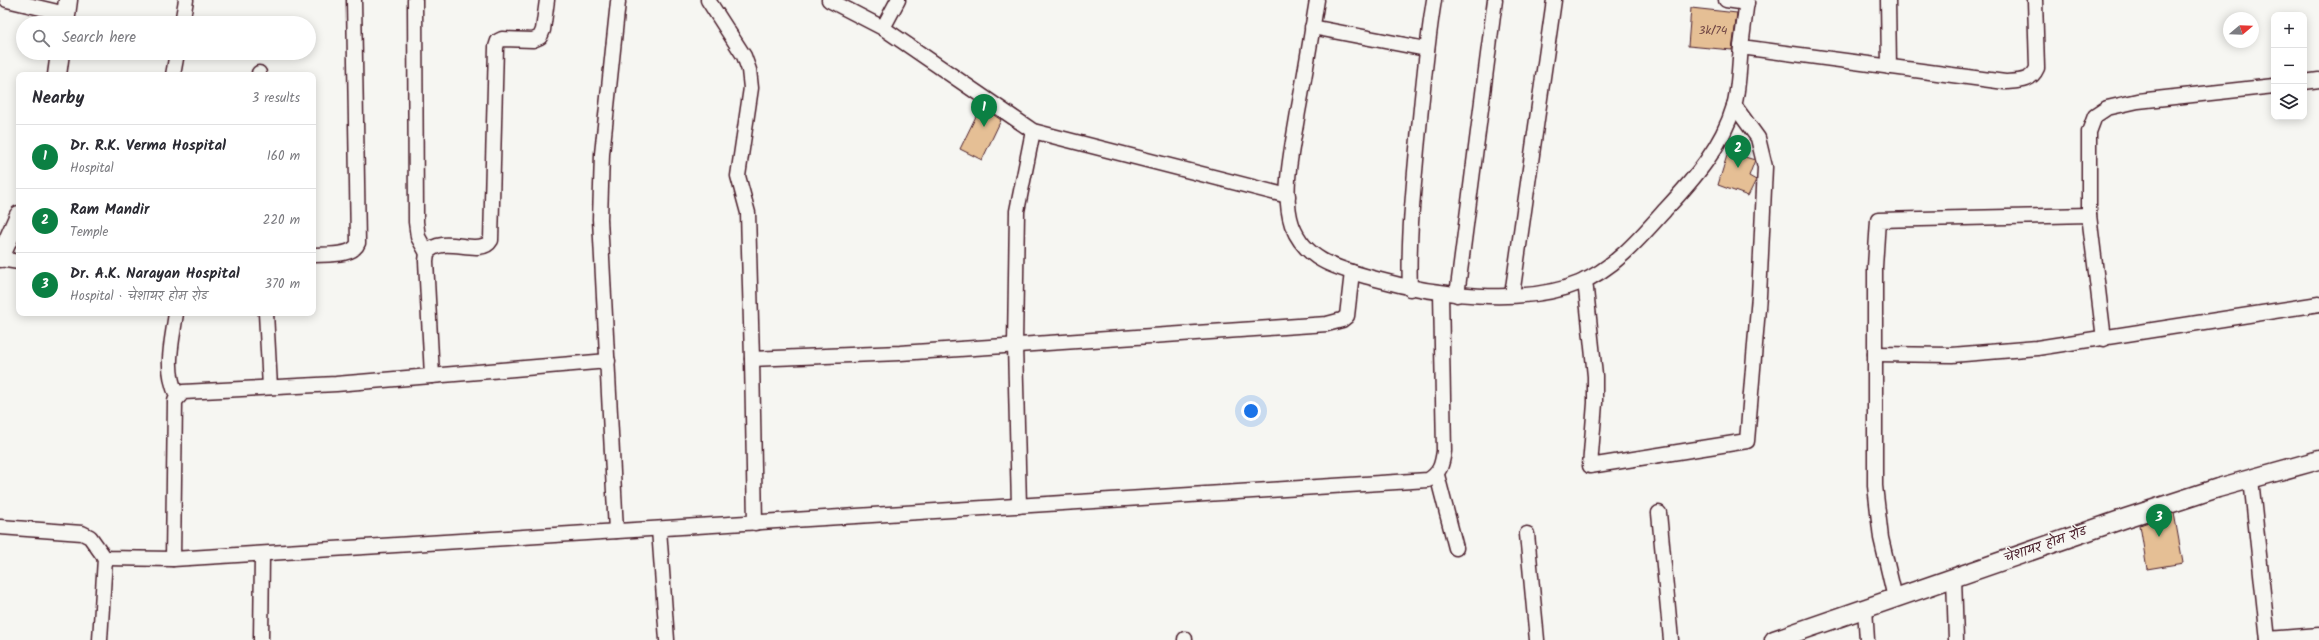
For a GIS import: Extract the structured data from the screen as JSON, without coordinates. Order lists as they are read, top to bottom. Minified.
{"streets":{"street":["चेशायर होम रोड"]},"house_numbers":["3k/74"],"north":"right","page":{"map_buttons":["+","−"],"search":"Search here","heading":["Nearby","3 results"],"pins":["1","2","3"],"list":[{"mark":"1","name":"Dr. R.K. Verma Hospital","note":"Hospital","value":"160 m"},{"mark":"2","name":"Ram Mandir","note":"Temple","value":"220 m"},{"mark":"3","name":"Dr. A.K. Narayan Hospital","note":"Hospital · चेशायर होम रोड","value":"370 m"}]}}
